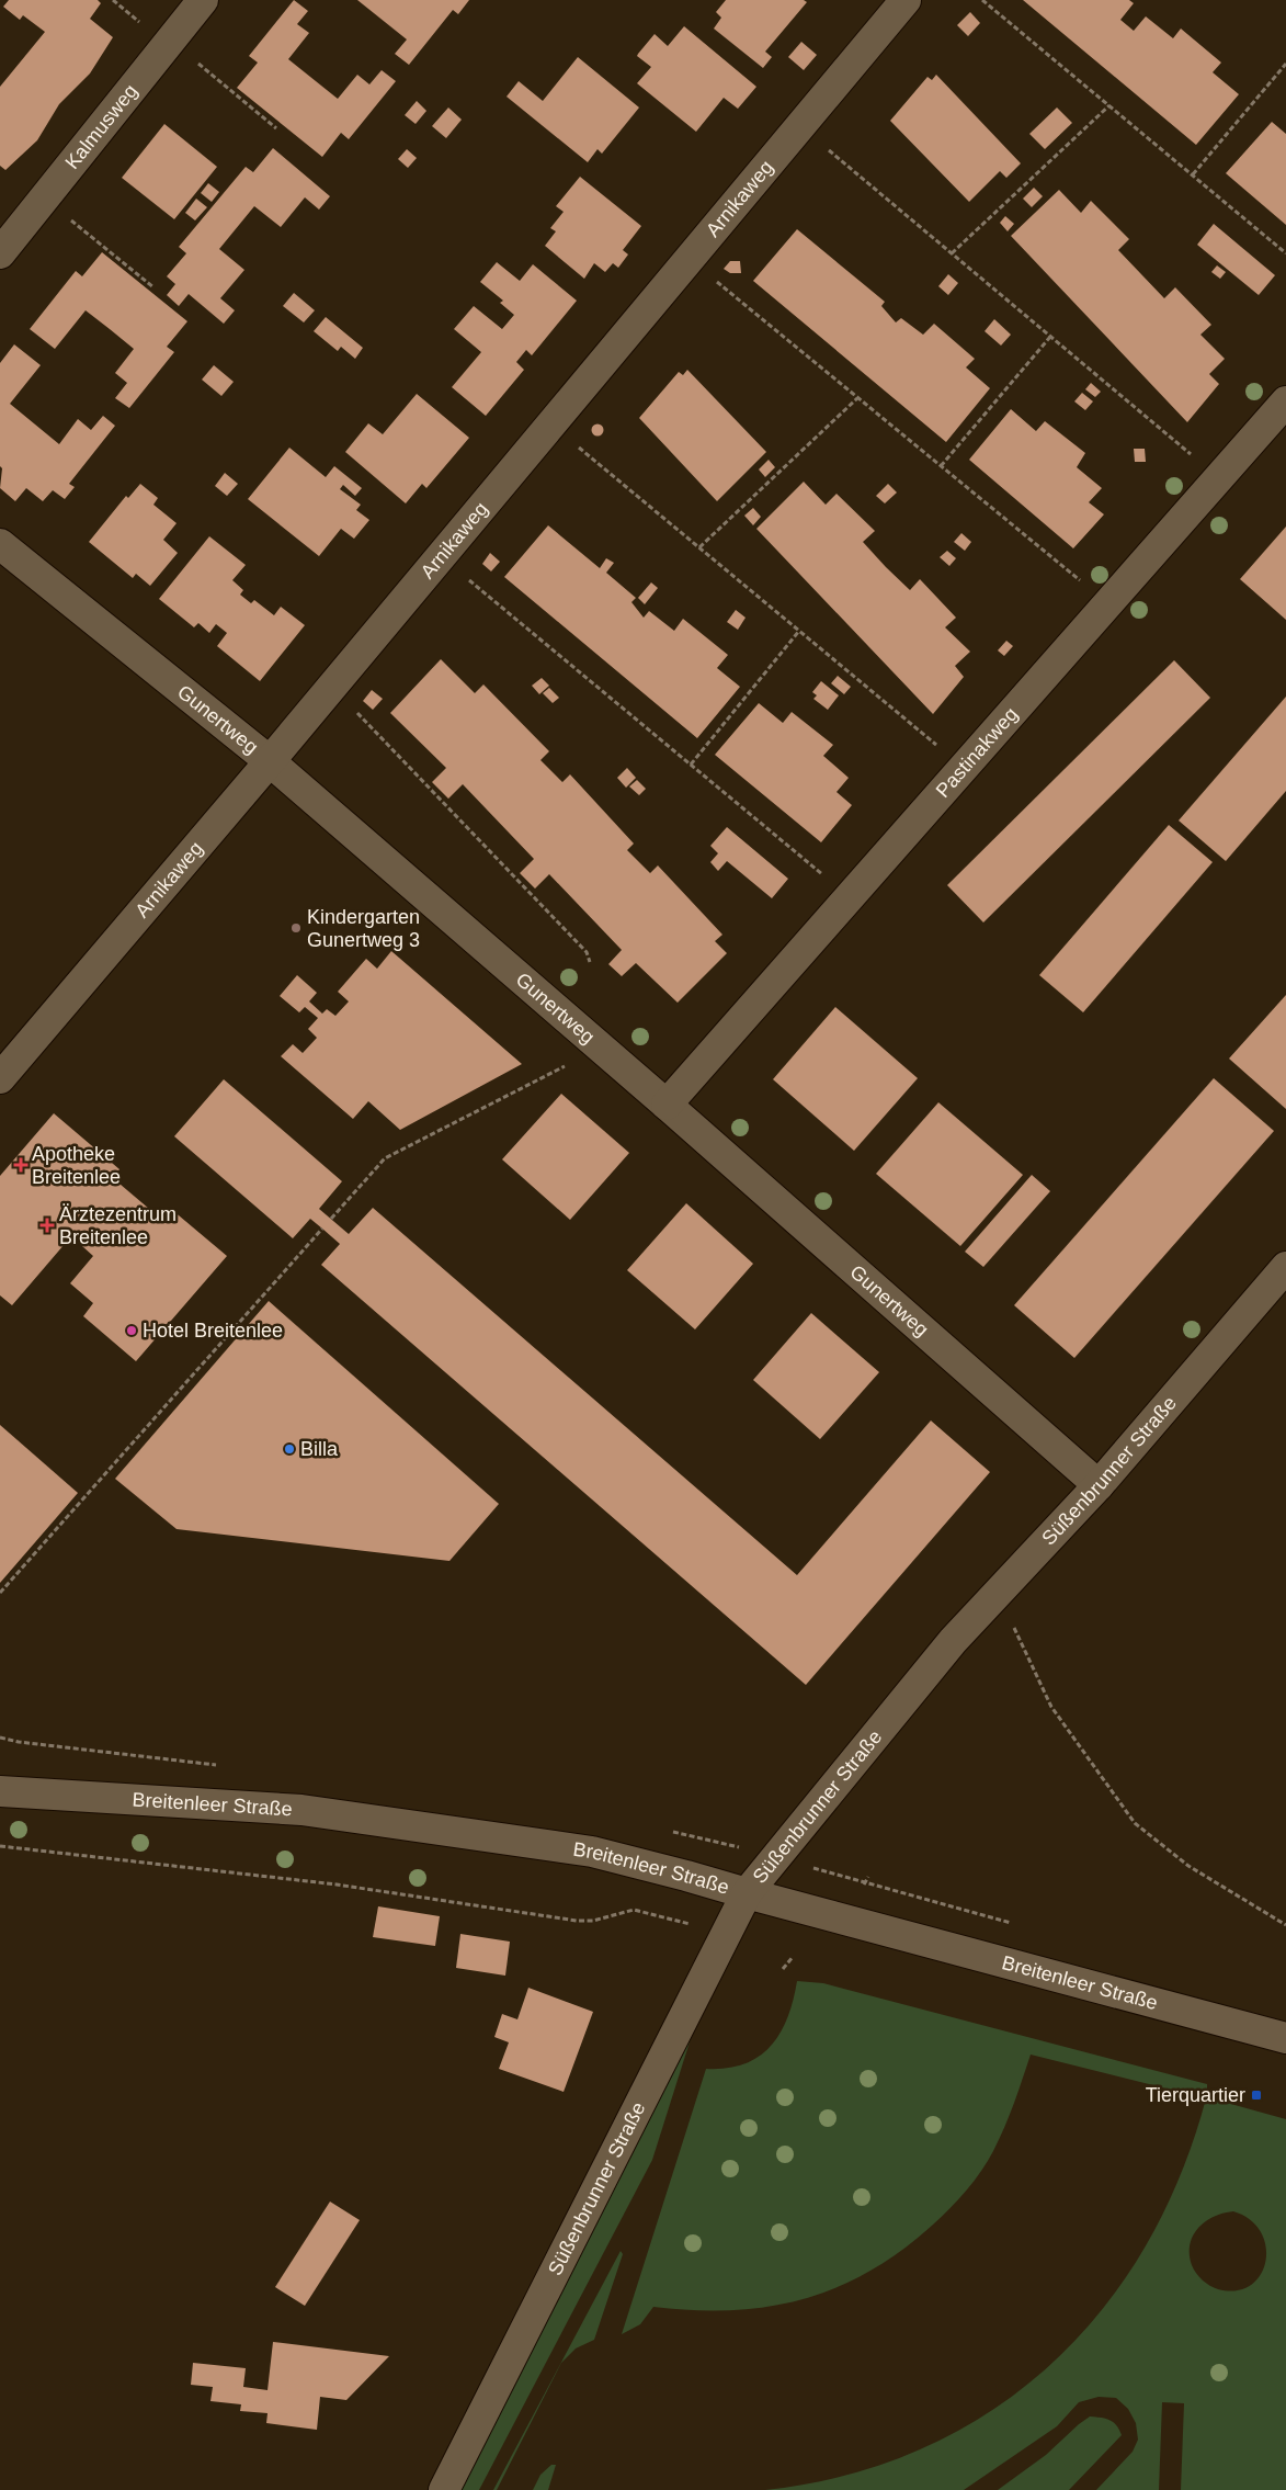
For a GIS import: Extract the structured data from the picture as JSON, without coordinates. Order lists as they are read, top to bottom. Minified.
{"streets":{"street":["Kalmusweg","Arnikaweg","Gunertweg","Pastinakweg","Süßenbrunner Straße","Breitenleer Straße"]},"crossings":[["Arnikaweg","Gunertweg"],["Gunertweg","Pastinakweg"],["Gunertweg","Süßenbrunner Straße"],["Süßenbrunner Straße","Breitenleer Straße"]],"places":{"other":["Kindergarten Gunertweg 3","Hotel Breitenlee","Billa"],"health":["Apotheke Breitenlee","Ärztezentrum Breitenlee"],"transit":["Tierquartier"]}}
